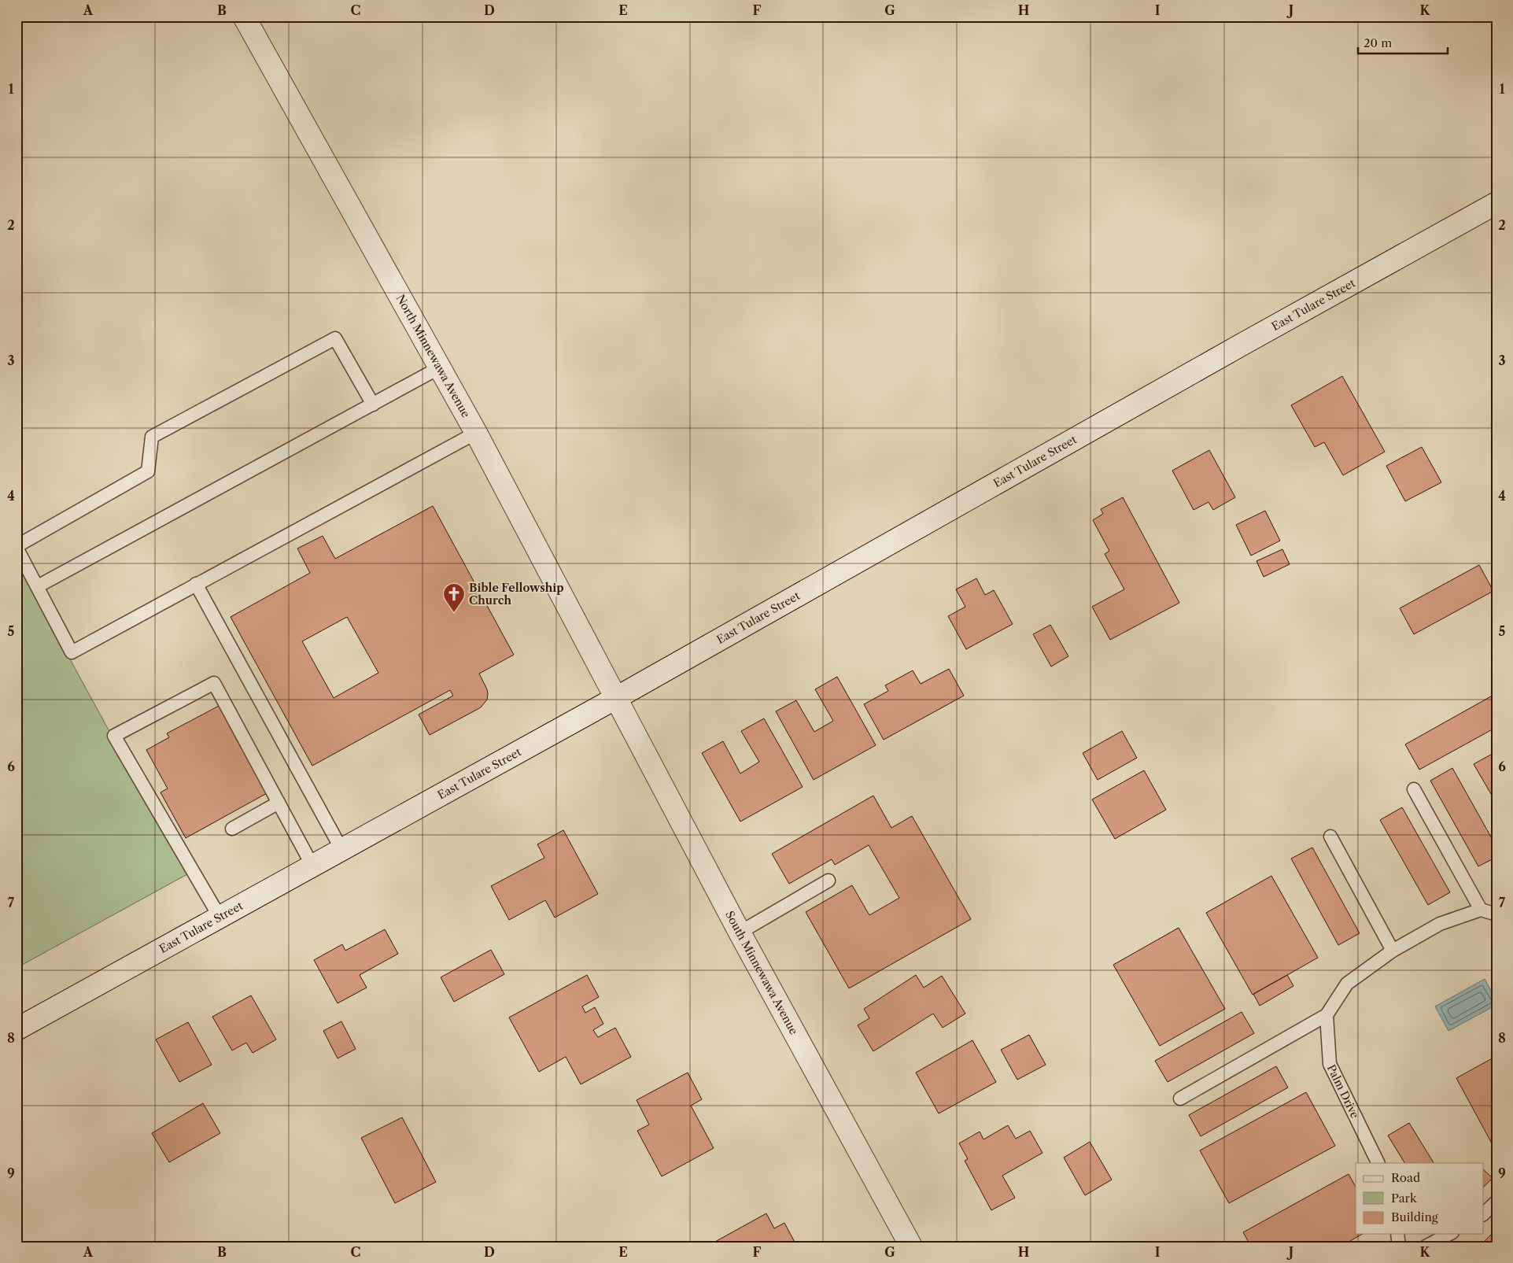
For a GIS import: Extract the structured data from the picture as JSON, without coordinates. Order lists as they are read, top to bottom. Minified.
{"streets":{"main road":["East Tulare Street","North Minnewawa Avenue","South Minnewawa Avenue"],"lane":["Palm Drive"]},"crossings":[["East Tulare Street","North Minnewawa Avenue"],["East Tulare Street","South Minnewawa Avenue"],["North Minnewawa Avenue","South Minnewawa Avenue"]],"places":{"church":["Bible Fellowship Church"]},"legend":["Road","Park","Building"],"scale_bar":"20 m","grid":{"columns":["A","B","C","D","E","F","G","H","I","J","K"],"rows":["1","2","3","4","5","6","7","8","9"]}}
